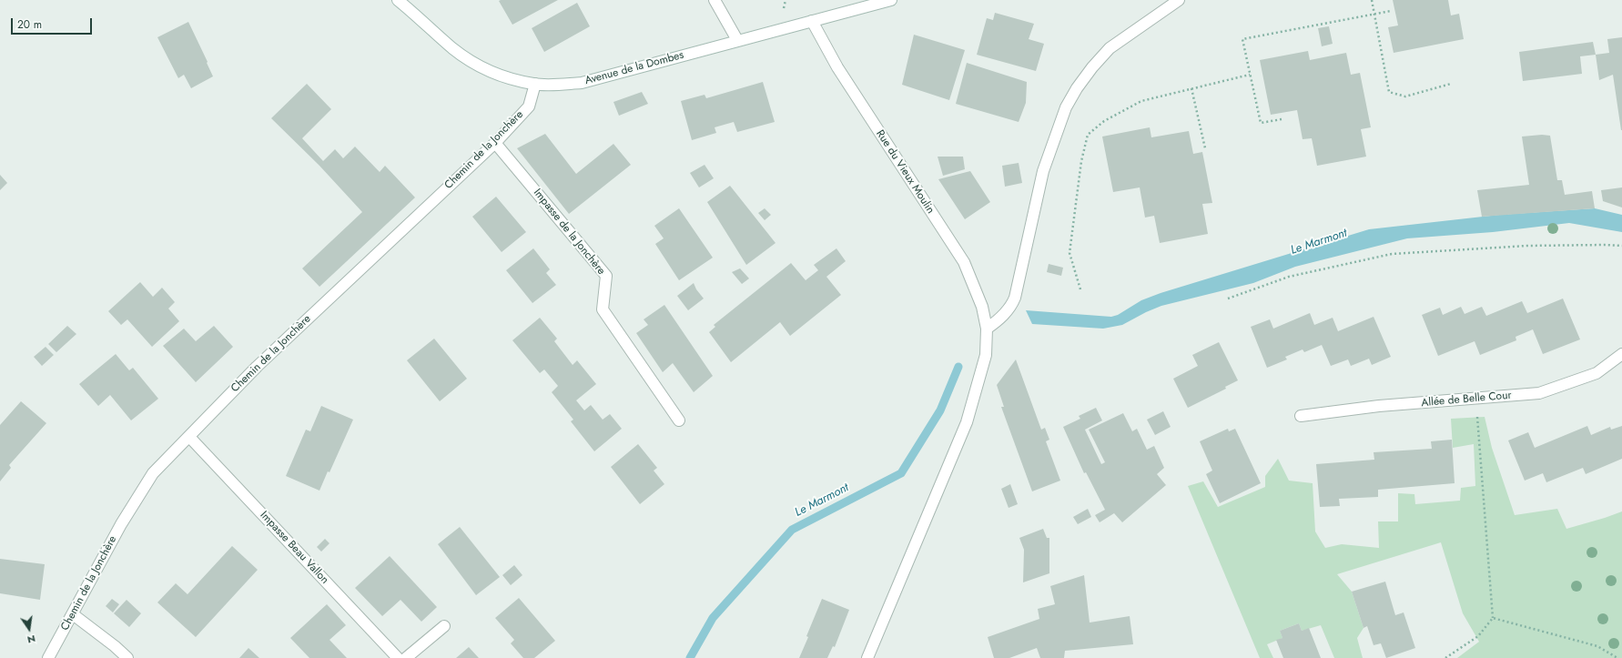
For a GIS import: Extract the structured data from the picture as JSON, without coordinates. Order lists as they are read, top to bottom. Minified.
{"streets":{"street":["Avenue de la Dombes","Chemin de la Jonchère","Rue du Vieux Moulin","Impasse de la Jonchère","Allée de Belle Cour","Impasse Beau Vallon"]},"crossings":[["Avenue de la Dombes","Chemin de la Jonchère"],["Avenue de la Dombes","Rue du Vieux Moulin"],["Chemin de la Jonchère","Impasse de la Jonchère"],["Chemin de la Jonchère","Impasse Beau Vallon"]],"water":["Le Marmont"],"scale_bar":"20 m","north":"bottom"}
